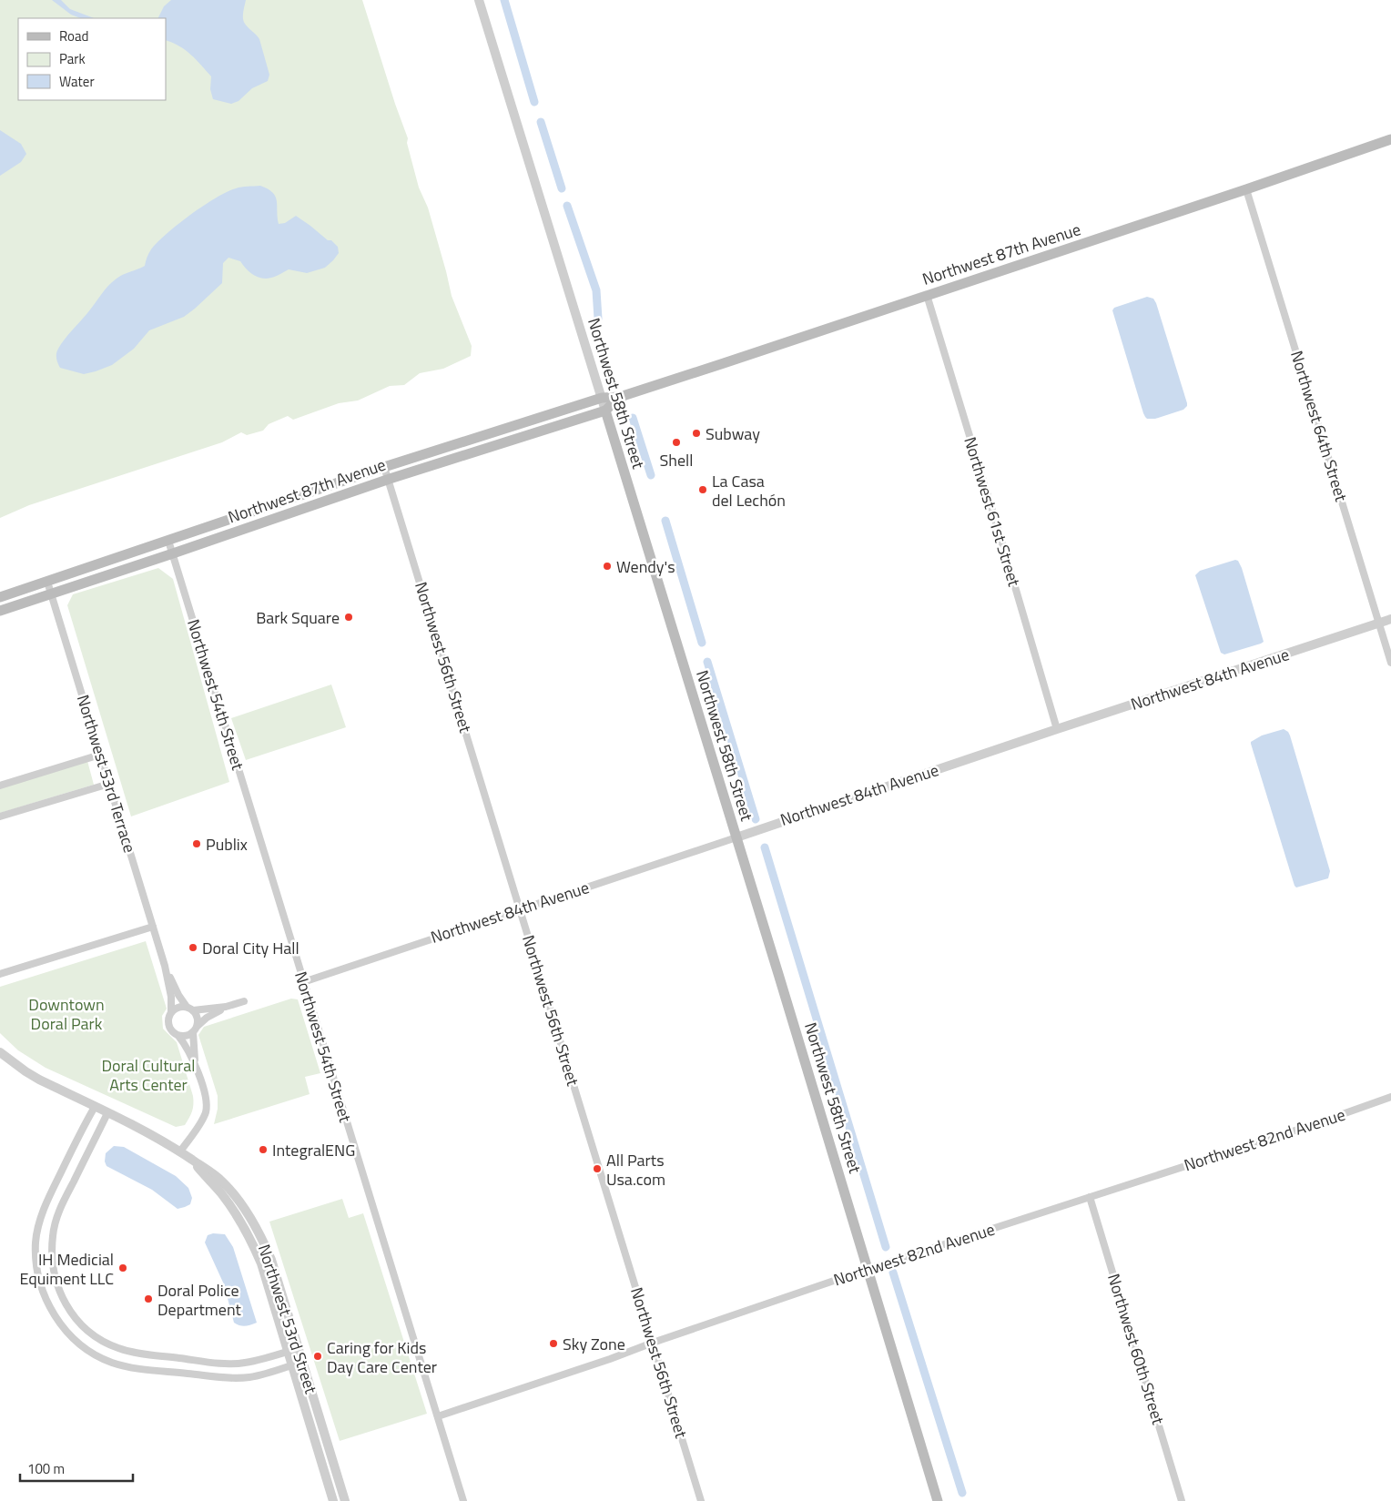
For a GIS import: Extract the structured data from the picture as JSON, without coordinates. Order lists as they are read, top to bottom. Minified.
{"streets":{"main road":["Northwest 87th Avenue","Northwest 58th Street"],"street":["Northwest 64th Street","Northwest 61st Street","Northwest 56th Street","Northwest 84th Avenue","Northwest 54th Street","Northwest 53rd Terrace","Northwest 82nd Avenue","Northwest 53rd Street","Northwest 60th Street"]},"crossings":[["Northwest 87th Avenue","Northwest 58th Street"],["Northwest 87th Avenue","Northwest 64th Street"],["Northwest 87th Avenue","Northwest 61st Street"],["Northwest 87th Avenue","Northwest 56th Street"],["Northwest 87th Avenue","Northwest 54th Street"],["Northwest 87th Avenue","Northwest 53rd Terrace"],["Northwest 58th Street","Northwest 84th Avenue"],["Northwest 58th Street","Northwest 82nd Avenue"],["Northwest 64th Street","Northwest 84th Avenue"],["Northwest 61st Street","Northwest 84th Avenue"],["Northwest 56th Street","Northwest 84th Avenue"],["Northwest 56th Street","Northwest 82nd Avenue"],["Northwest 84th Avenue","Northwest 54th Street"],["Northwest 54th Street","Northwest 82nd Avenue"],["Northwest 82nd Avenue","Northwest 60th Street"]],"parks":["Downtown Doral Park","Doral Cultural Arts Center"],"places":["Subway","Shell","La Casa del Lechón","Wendy's","Bark Square","Publix","Doral City Hall","IntegralENG","All Parts Usa.com","IH Medicial Equiment LLC","Doral Police Department","Sky Zone","Caring for Kids Day Care Center"],"legend":["Road","Park","Water"],"scale_bar":"100 m"}
